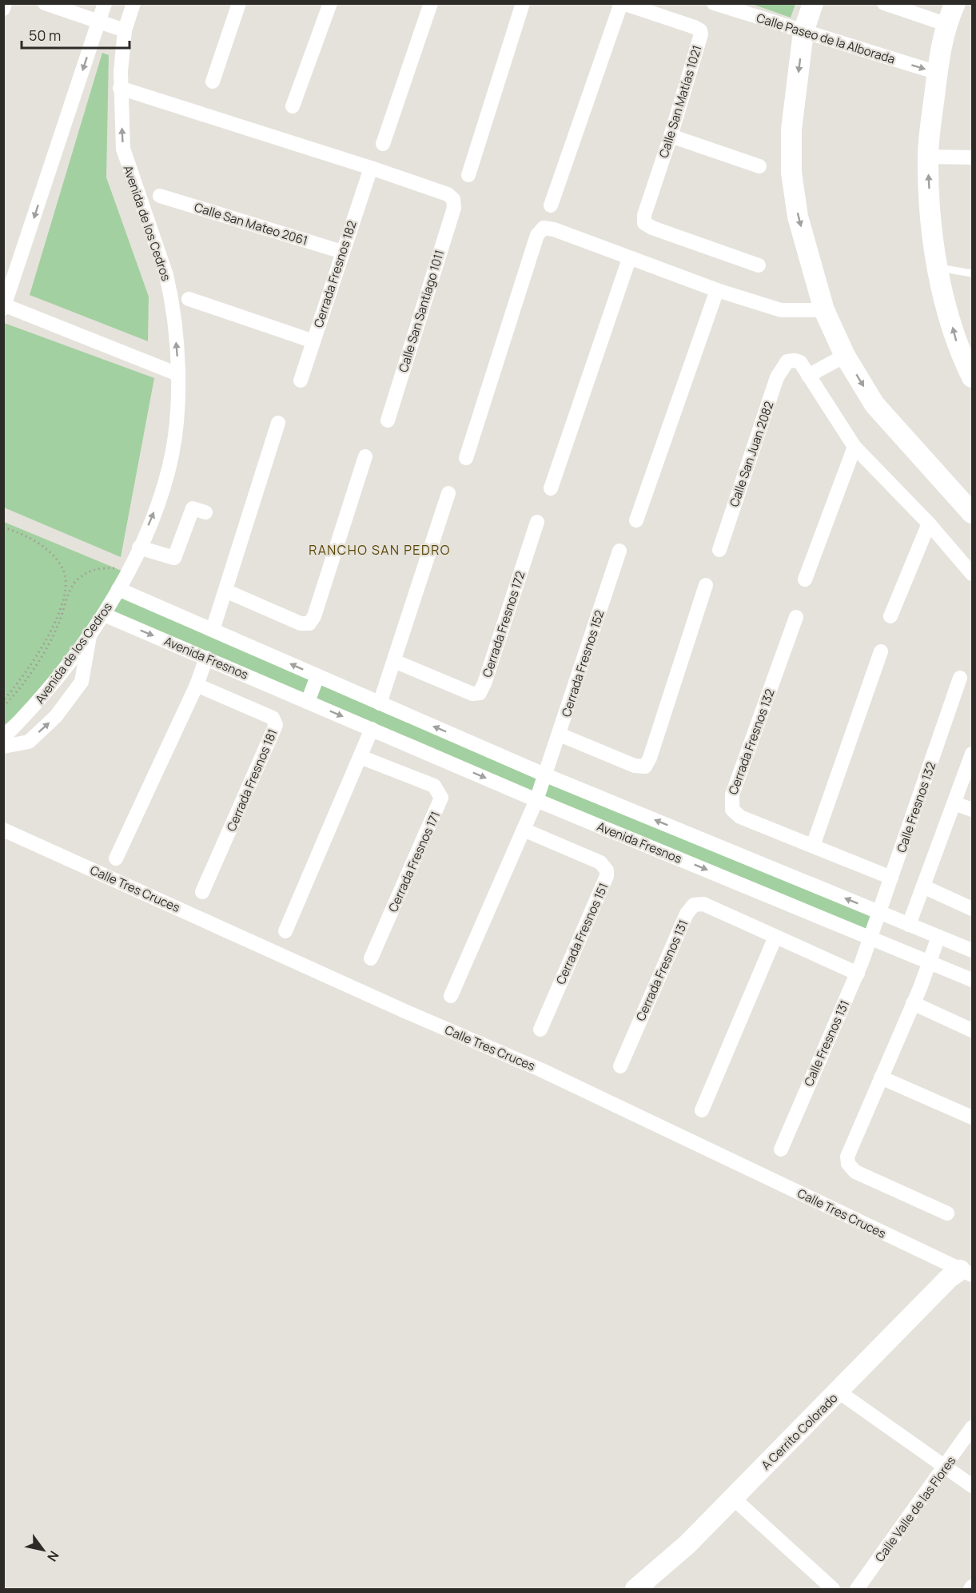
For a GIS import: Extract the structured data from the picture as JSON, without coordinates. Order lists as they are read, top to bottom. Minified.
{"streets":{"main road":["A Cerrito Colorado"],"street":["Calle Paseo de la Alborada","Calle San Matías 1021","Avenida de los Cedros","Calle San Mateo 2061","Cerrada Fresnos 182","Calle San Santiago 1011","Calle San Juan 2082","Cerrada Fresnos 172","Avenida Fresnos","Cerrada Fresnos 152","Cerrada Fresnos 132","Cerrada Fresnos 181","Calle Fresnos 132","Cerrada Fresnos 171","Calle Tres Cruces","Cerrada Fresnos 151","Cerrada Fresnos 131","Calle Fresnos 131","Calle Valle de las Flores"]},"crossings":[["Avenida de los Cedros","Avenida Fresnos"],["Calle San Mateo 2061","Cerrada Fresnos 182"],["Cerrada Fresnos 182","Calle San Santiago 1011"],["Avenida Fresnos","Calle Fresnos 132"],["Avenida Fresnos","Calle Fresnos 131"],["Cerrada Fresnos 132","Calle Fresnos 132"],["Calle Fresnos 132","Calle Fresnos 131"],["Calle Tres Cruces","A Cerrito Colorado"],["Cerrada Fresnos 131","Calle Fresnos 131"]],"districts":["RANCHO SAN PEDRO"],"scale_bar":"50 m","north":"bottom right"}
